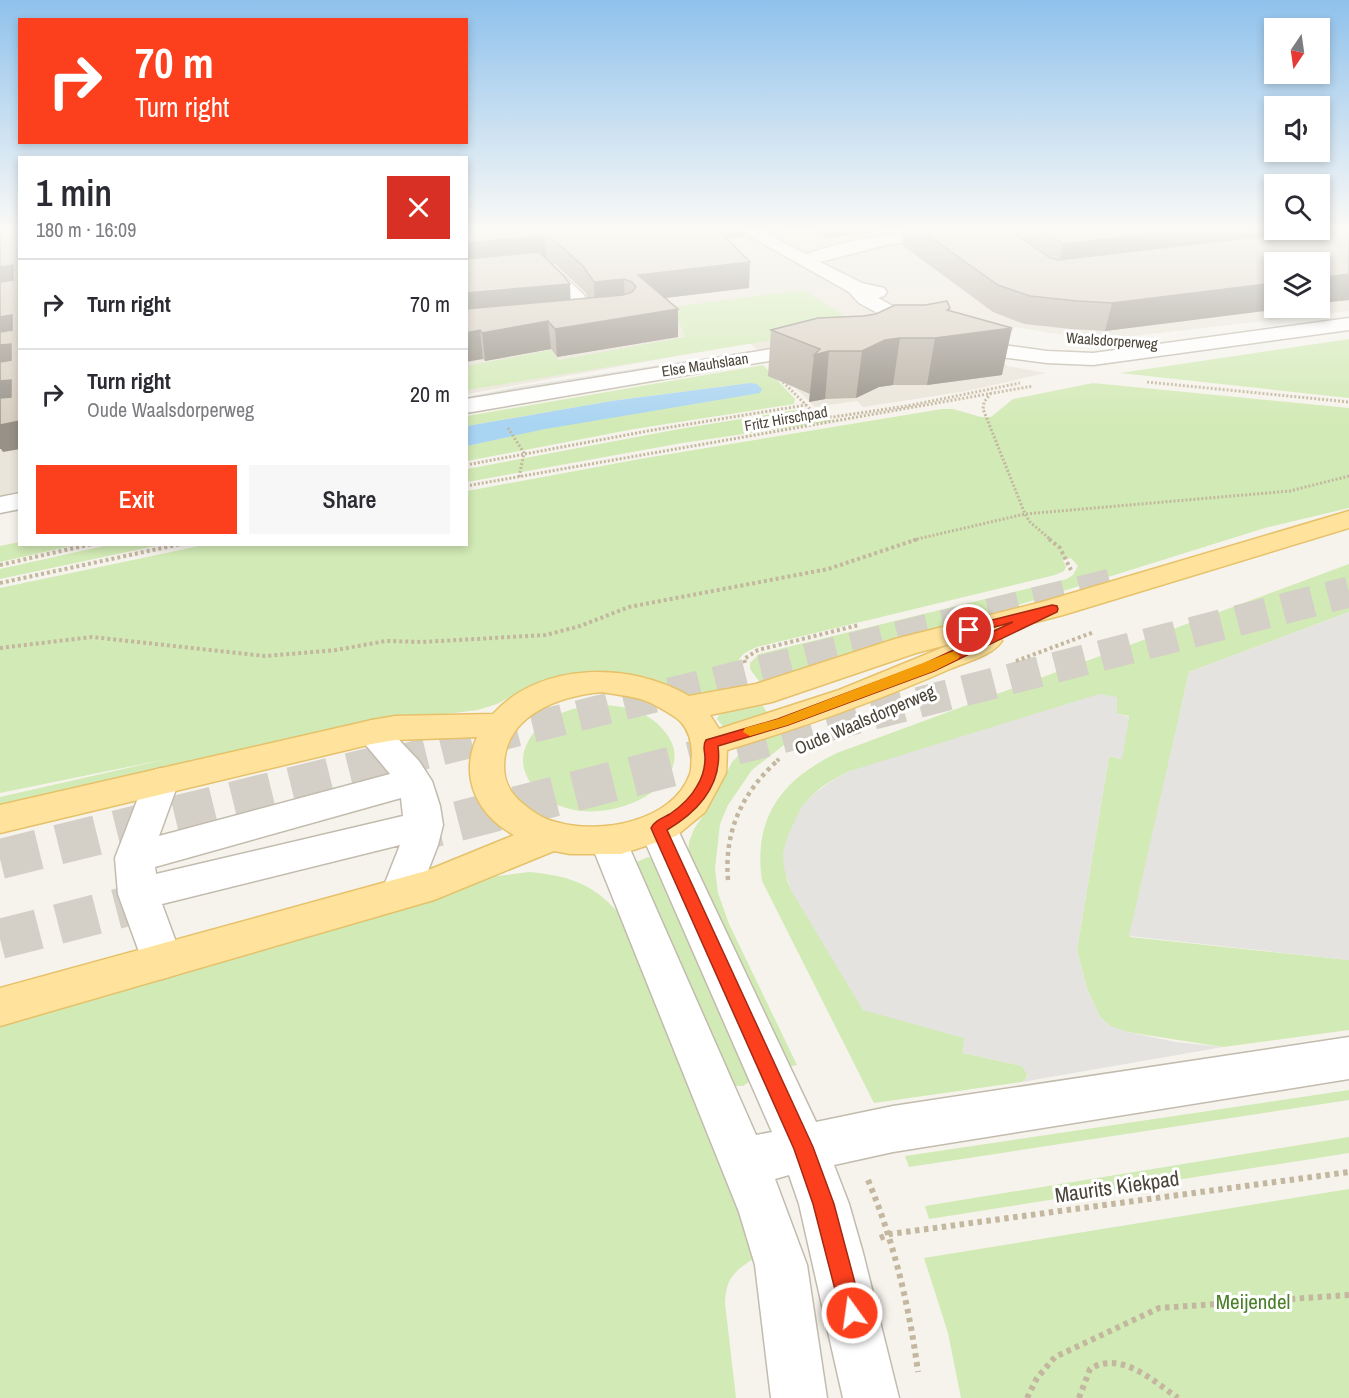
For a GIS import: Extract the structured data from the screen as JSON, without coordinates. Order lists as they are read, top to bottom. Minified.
{"streets":{"main road":["Oude Waalsdorperweg"],"street":["Waalsdorperweg","Else Mauhslaan"],"path":["Fritz Hirschpad","Maurits Kiekpad"]},"crossings":[["Waalsdorperweg","Fritz Hirschpad"]],"parks":["Meijendel"],"north":"bottom","page":{"turn":["70 m","Turn right"],"heading":["1 min","180 m · 16:09"],"list":[{"name":"Turn right","value":"70 m"},{"name":"Turn right","note":"Oude Waalsdorperweg","value":"20 m"}],"buttons":["Exit","Share"]}}
